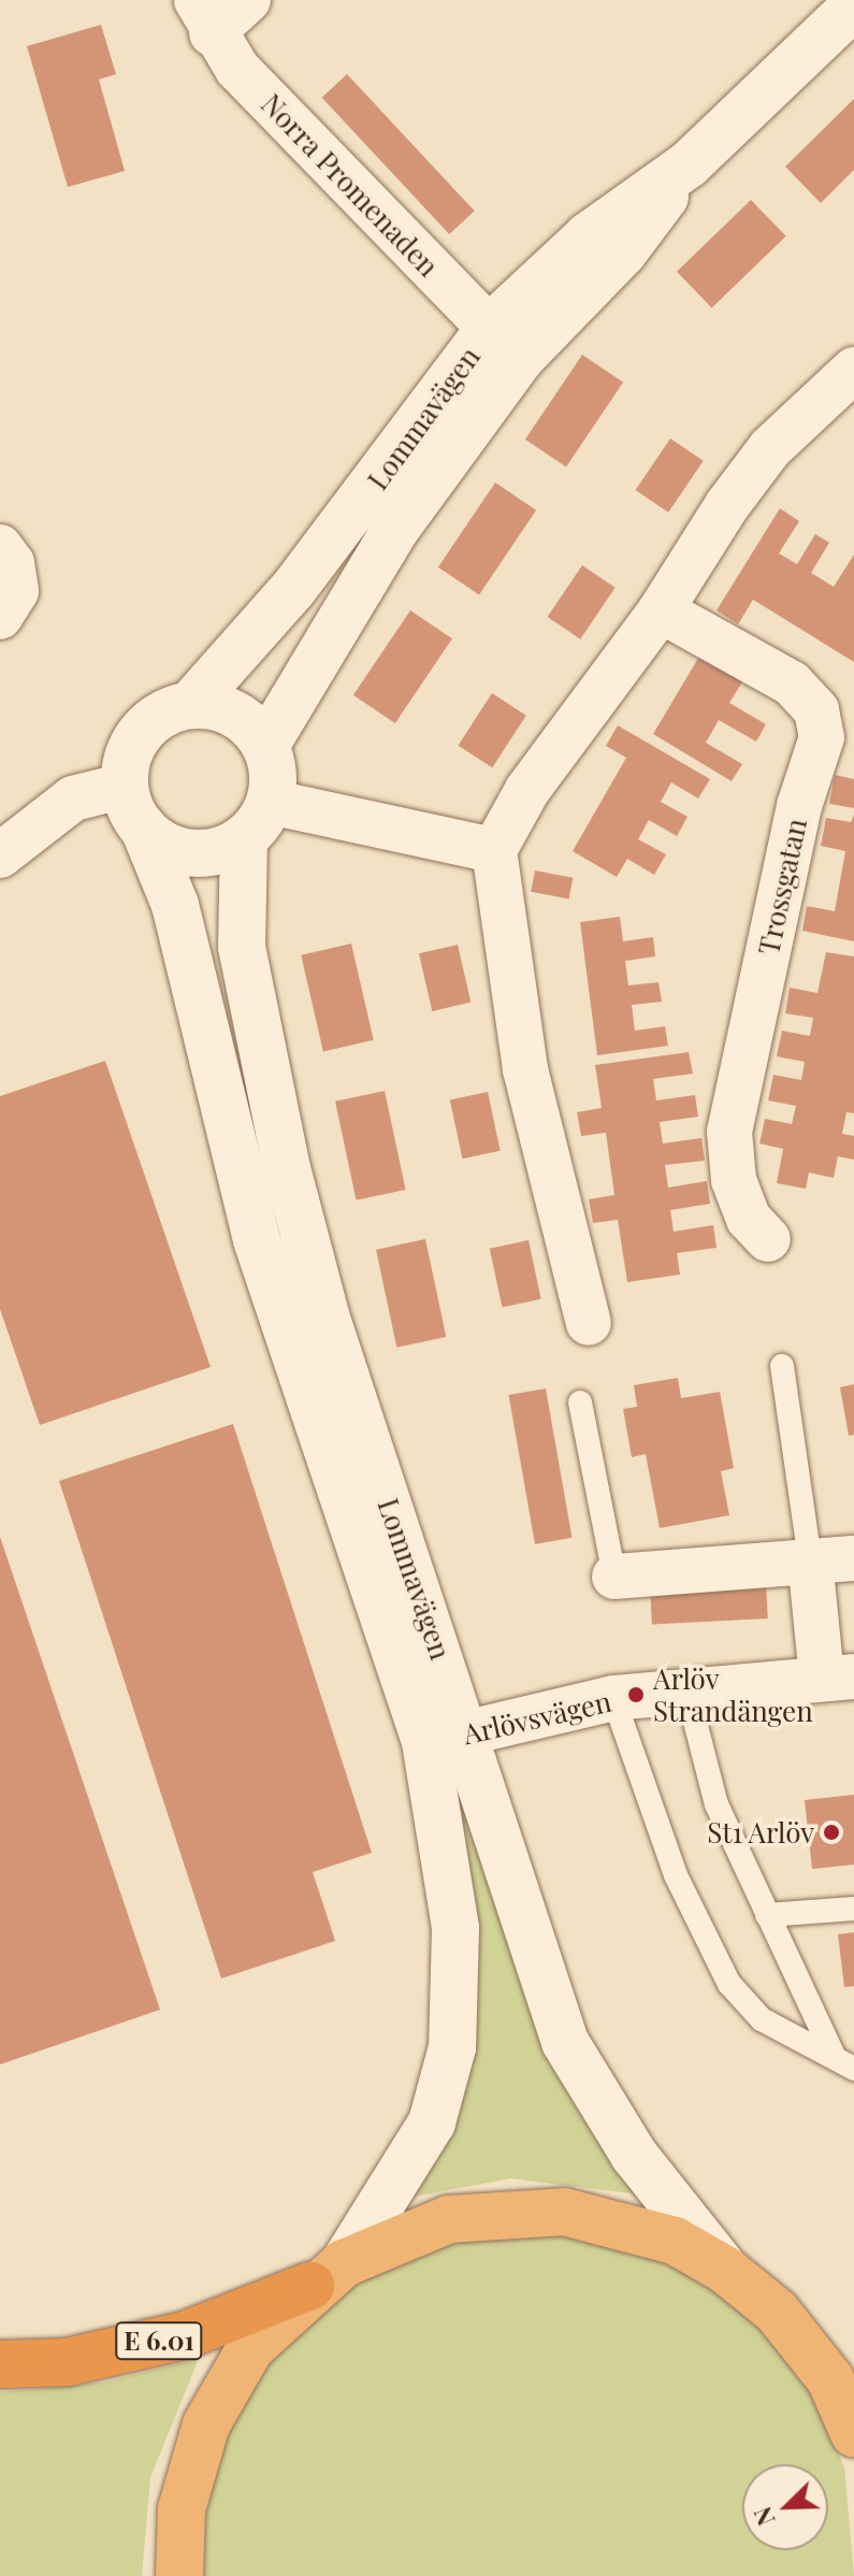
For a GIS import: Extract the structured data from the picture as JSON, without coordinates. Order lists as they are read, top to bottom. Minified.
{"streets":{"highway":["E 6.01"],"street":["Norra Promenaden","Lommavägen","Trossgatan","Arlövsvägen"]},"crossings":[["Norra Promenaden","Lommavägen"],["Lommavägen","Arlövsvägen"],["Lommavägen","E 6.01"]],"places":["Arlöv Strandängen","St1 Arlöv"],"north":"bottom left"}
